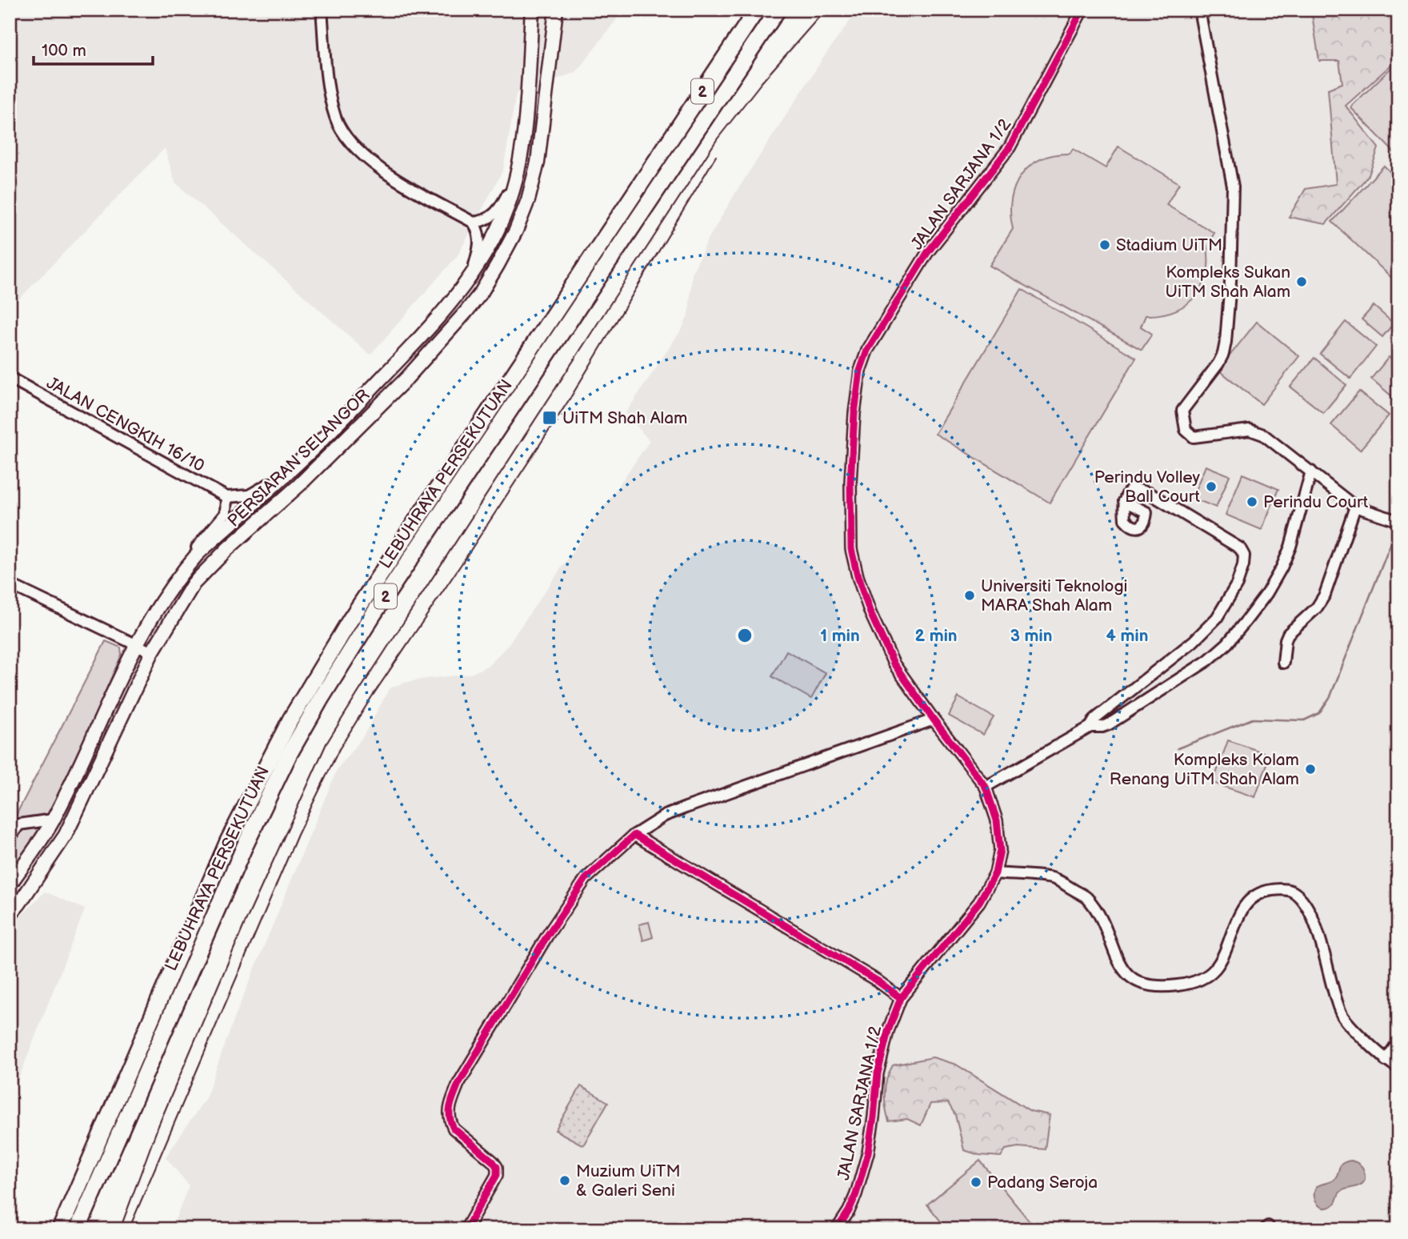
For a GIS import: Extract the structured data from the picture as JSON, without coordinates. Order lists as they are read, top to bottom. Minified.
{"streets":{"highway":["2","LEBUHRAYA PERSEKUTUAN"],"main road":["PERSIARAN SELANGOR"],"street":["JALAN SARJANA 1/2","JALAN CENGKIH 16/10"]},"places":{"other":["Stadium UiTM","Kompleks Sukan UiTM Shah Alam","Perindu Volley Ball Court","Perindu Court","Universiti Teknologi MARA Shah Alam","Kompleks Kolam Renang UiTM Shah Alam","Muzium UiTM & Galeri Seni","Padang Seroja"],"transit":["UiTM Shah Alam"]},"scale_bar":"100 m","rings":["1 min","2 min","3 min","4 min"]}
